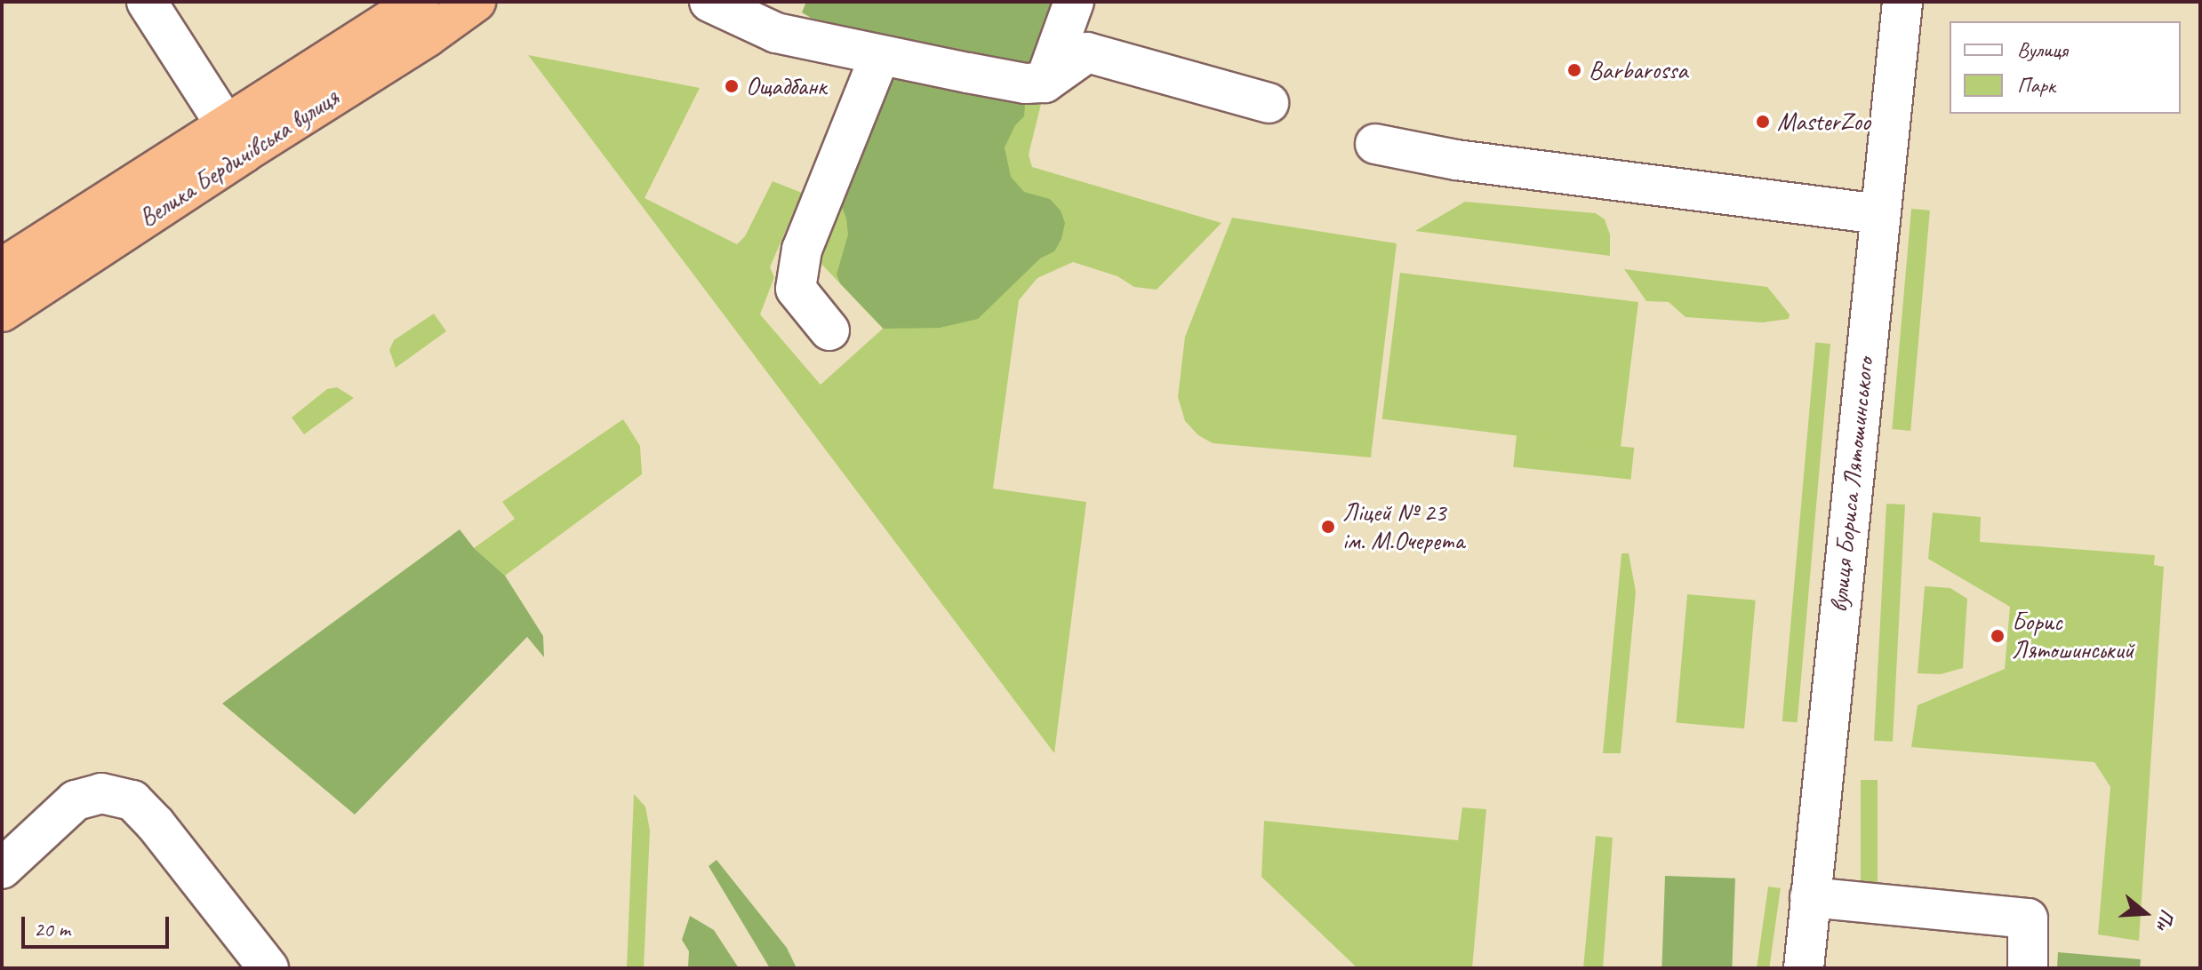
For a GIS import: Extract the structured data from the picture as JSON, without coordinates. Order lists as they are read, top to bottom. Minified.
{"streets":{"highway":["Велика Бердичівська вулиця"],"street":["вулиця Бориса Лятошинського"]},"places":["Barbarossa","Ощадбанк","MasterZoo","Ліцей № 23 ім. М.Очерета","Борис Лятошинський"],"legend":["Вулиця","Парк"],"scale_bar":"20 m","north":"right"}
